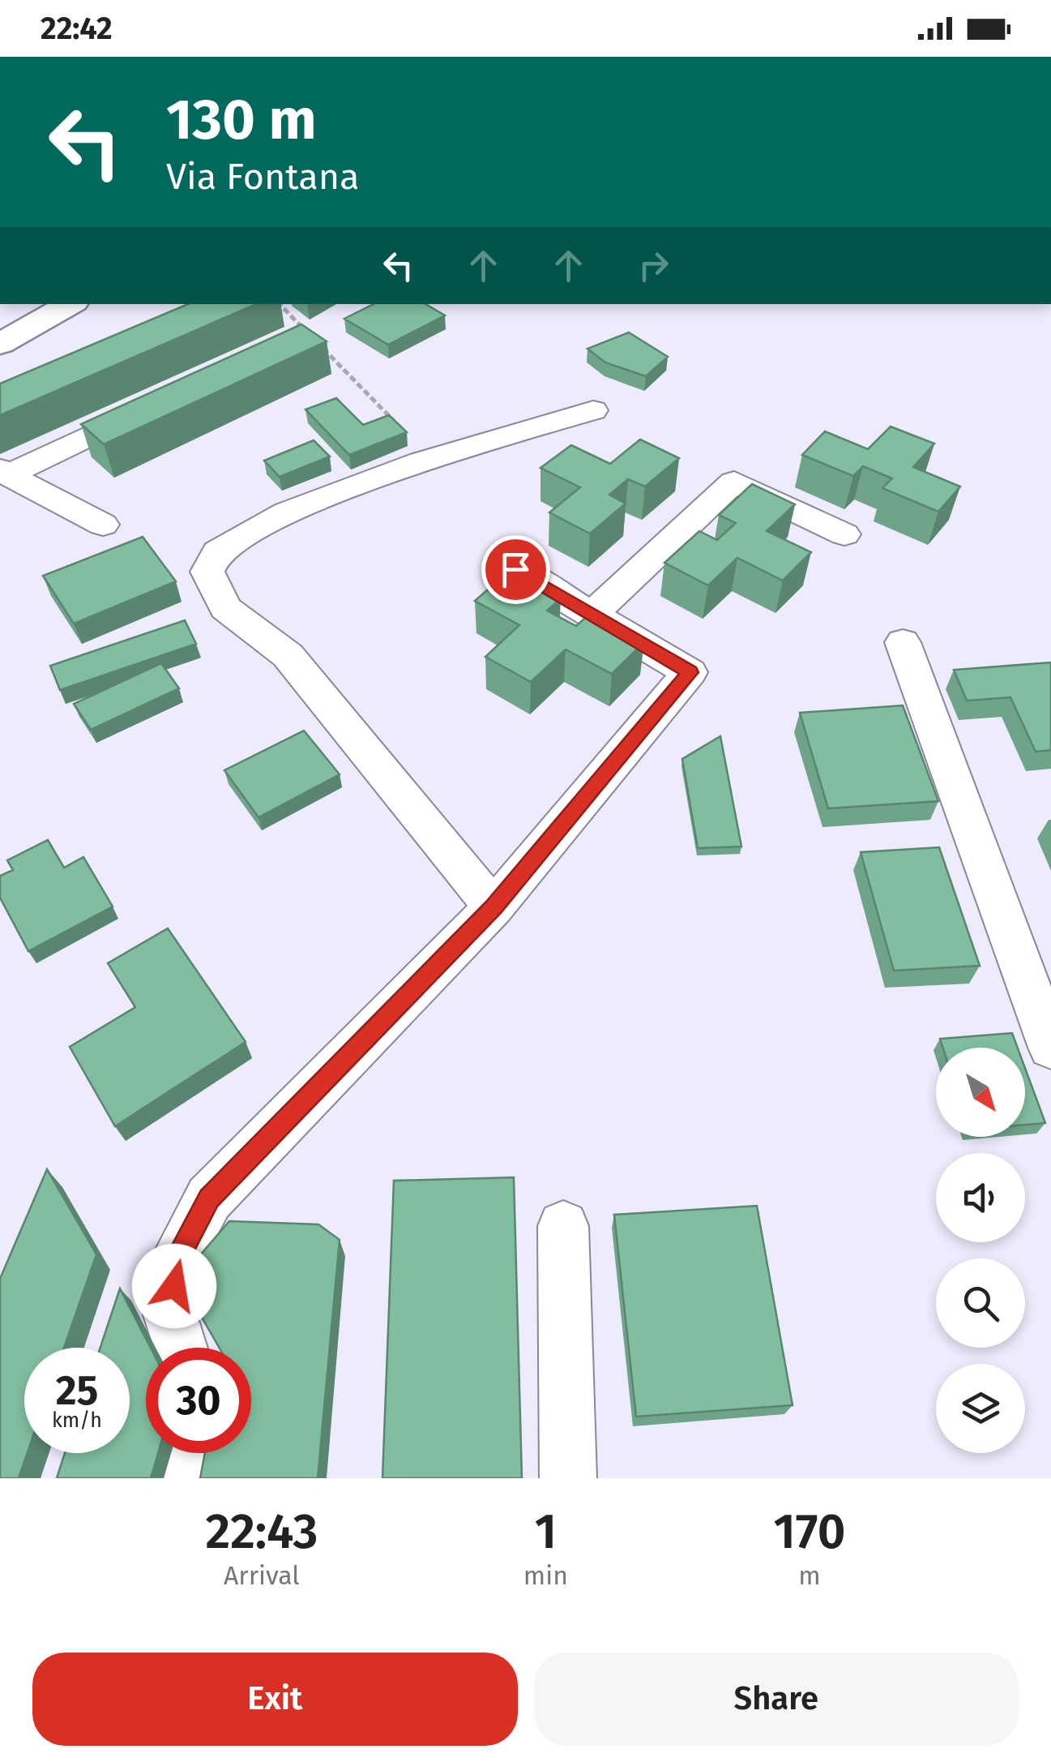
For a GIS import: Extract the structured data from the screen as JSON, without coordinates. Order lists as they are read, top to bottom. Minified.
{"north":"bottom right","page":{"status":"22:42","turn":["130 m","Via Fontana"],"speed":"25 km/h","limit":"30","eta":["22:43","Arrival","1","min","170","m"],"buttons":["Exit","Share"]}}
